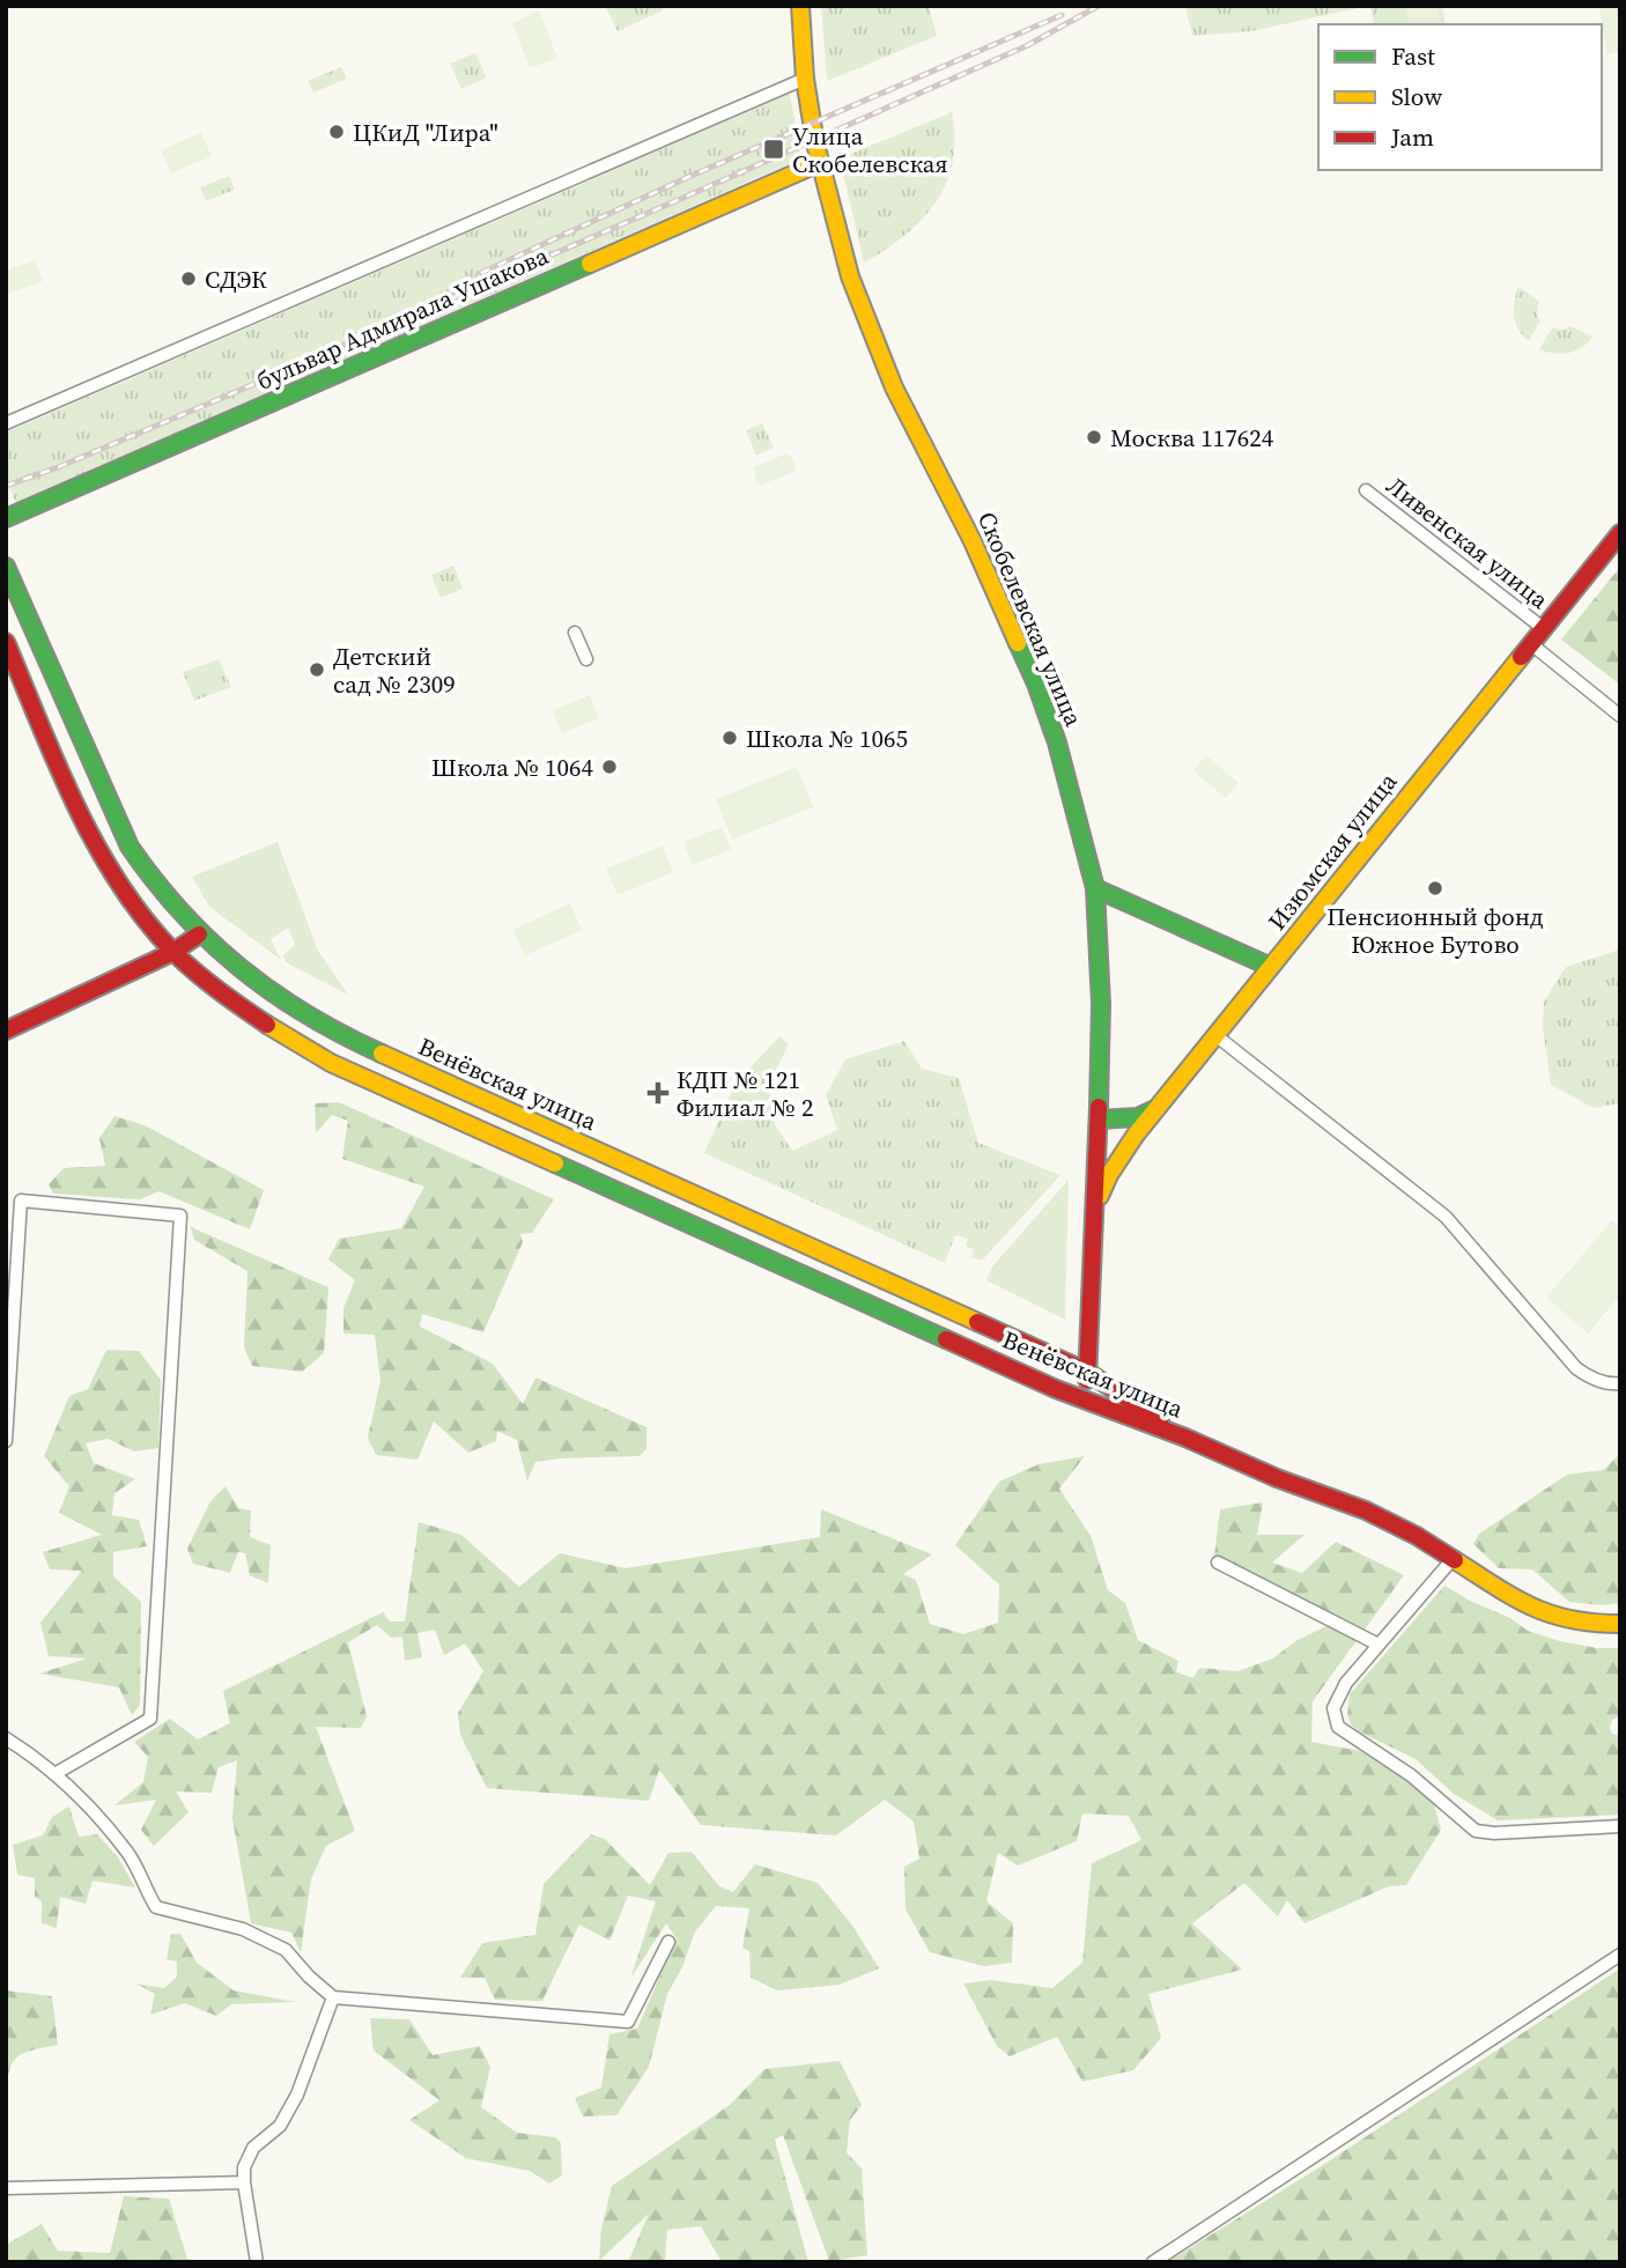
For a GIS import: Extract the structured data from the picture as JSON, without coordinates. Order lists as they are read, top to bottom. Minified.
{"streets":{"street":["бульвар Адмирала Ушакова","Ливенская улица","Скобелевская улица","Изюмская улица","Венёвская улица"]},"crossings":[["бульвар Адмирала Ушакова","Скобелевская улица"],["Ливенская улица","Изюмская улица"],["Скобелевская улица","Изюмская улица"],["Скобелевская улица","Венёвская улица"]],"places":{"other":["ЦКиД \"Лира\"","СДЭК","Москва 117624","Детский сад № 2309","Школа № 1065","Школа № 1064","Пенсионный фонд Южное Бутово"],"transit":["Улица Скобелевская"],"health":["КДП № 121 Филиал № 2"]},"legend":["Fast","Slow","Jam"]}
